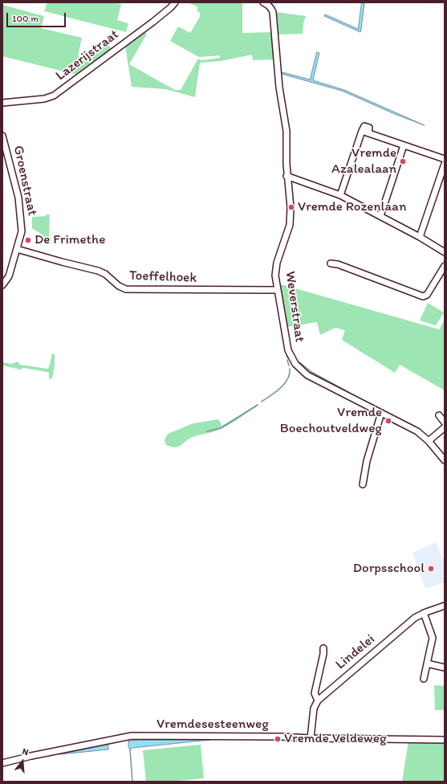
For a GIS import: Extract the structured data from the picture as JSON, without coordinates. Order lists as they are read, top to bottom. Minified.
{"streets":{"street":["Lazerijstraat","Groenstraat","Toeffelhoek","Weverstraat","Lindelei","Vremdesesteenweg"]},"crossings":[["Groenstraat","Toeffelhoek"],["Toeffelhoek","Weverstraat"]],"places":["Vremde Azalealaan","Vremde Rozenlaan","De Frimethe","Vremde Boechoutveldweg","Dorpsschool","Vremde Veldeweg"],"scale_bar":"100 m","north":"top"}
